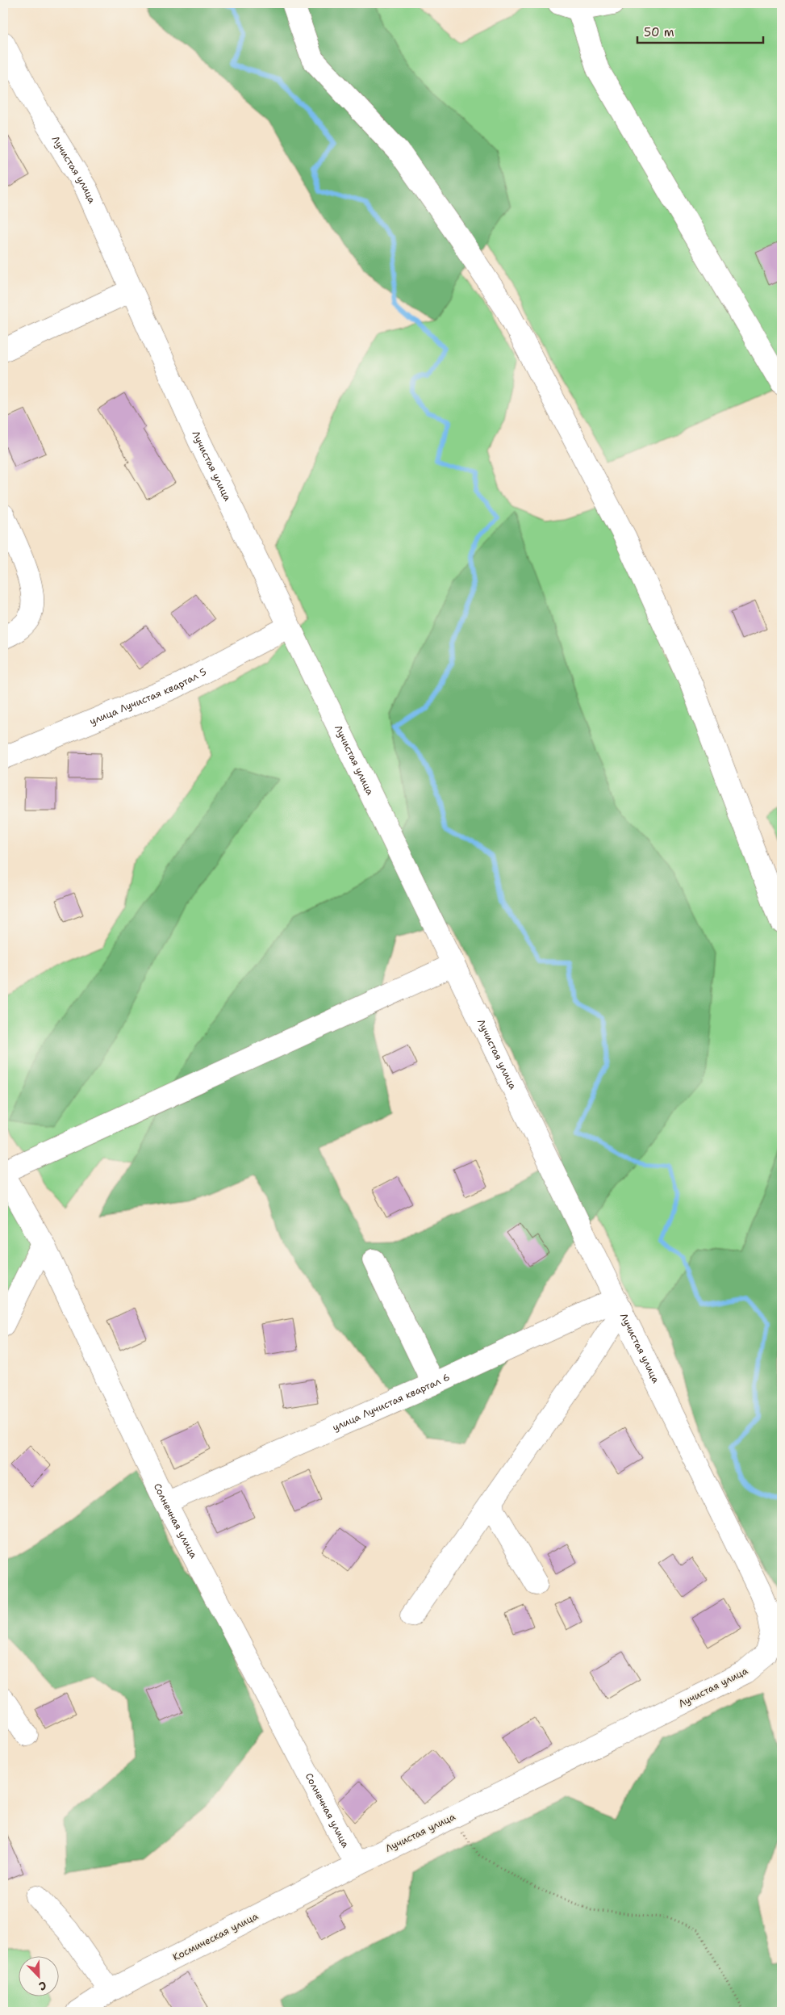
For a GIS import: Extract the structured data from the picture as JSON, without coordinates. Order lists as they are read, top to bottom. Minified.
{"streets":{"street":["Лучистая улица","улица Лучистая квартал 5","улица Лучистая квартал 6","Солнечная улица","Космическая улица"]},"crossings":[["Лучистая улица","улица Лучистая квартал 5"],["Лучистая улица","улица Лучистая квартал 6"],["Лучистая улица","Солнечная улица"],["Лучистая улица","Космическая улица"],["улица Лучистая квартал 6","Солнечная улица"],["Солнечная улица","Космическая улица"]],"scale_bar":"50 m","north":"bottom right"}
